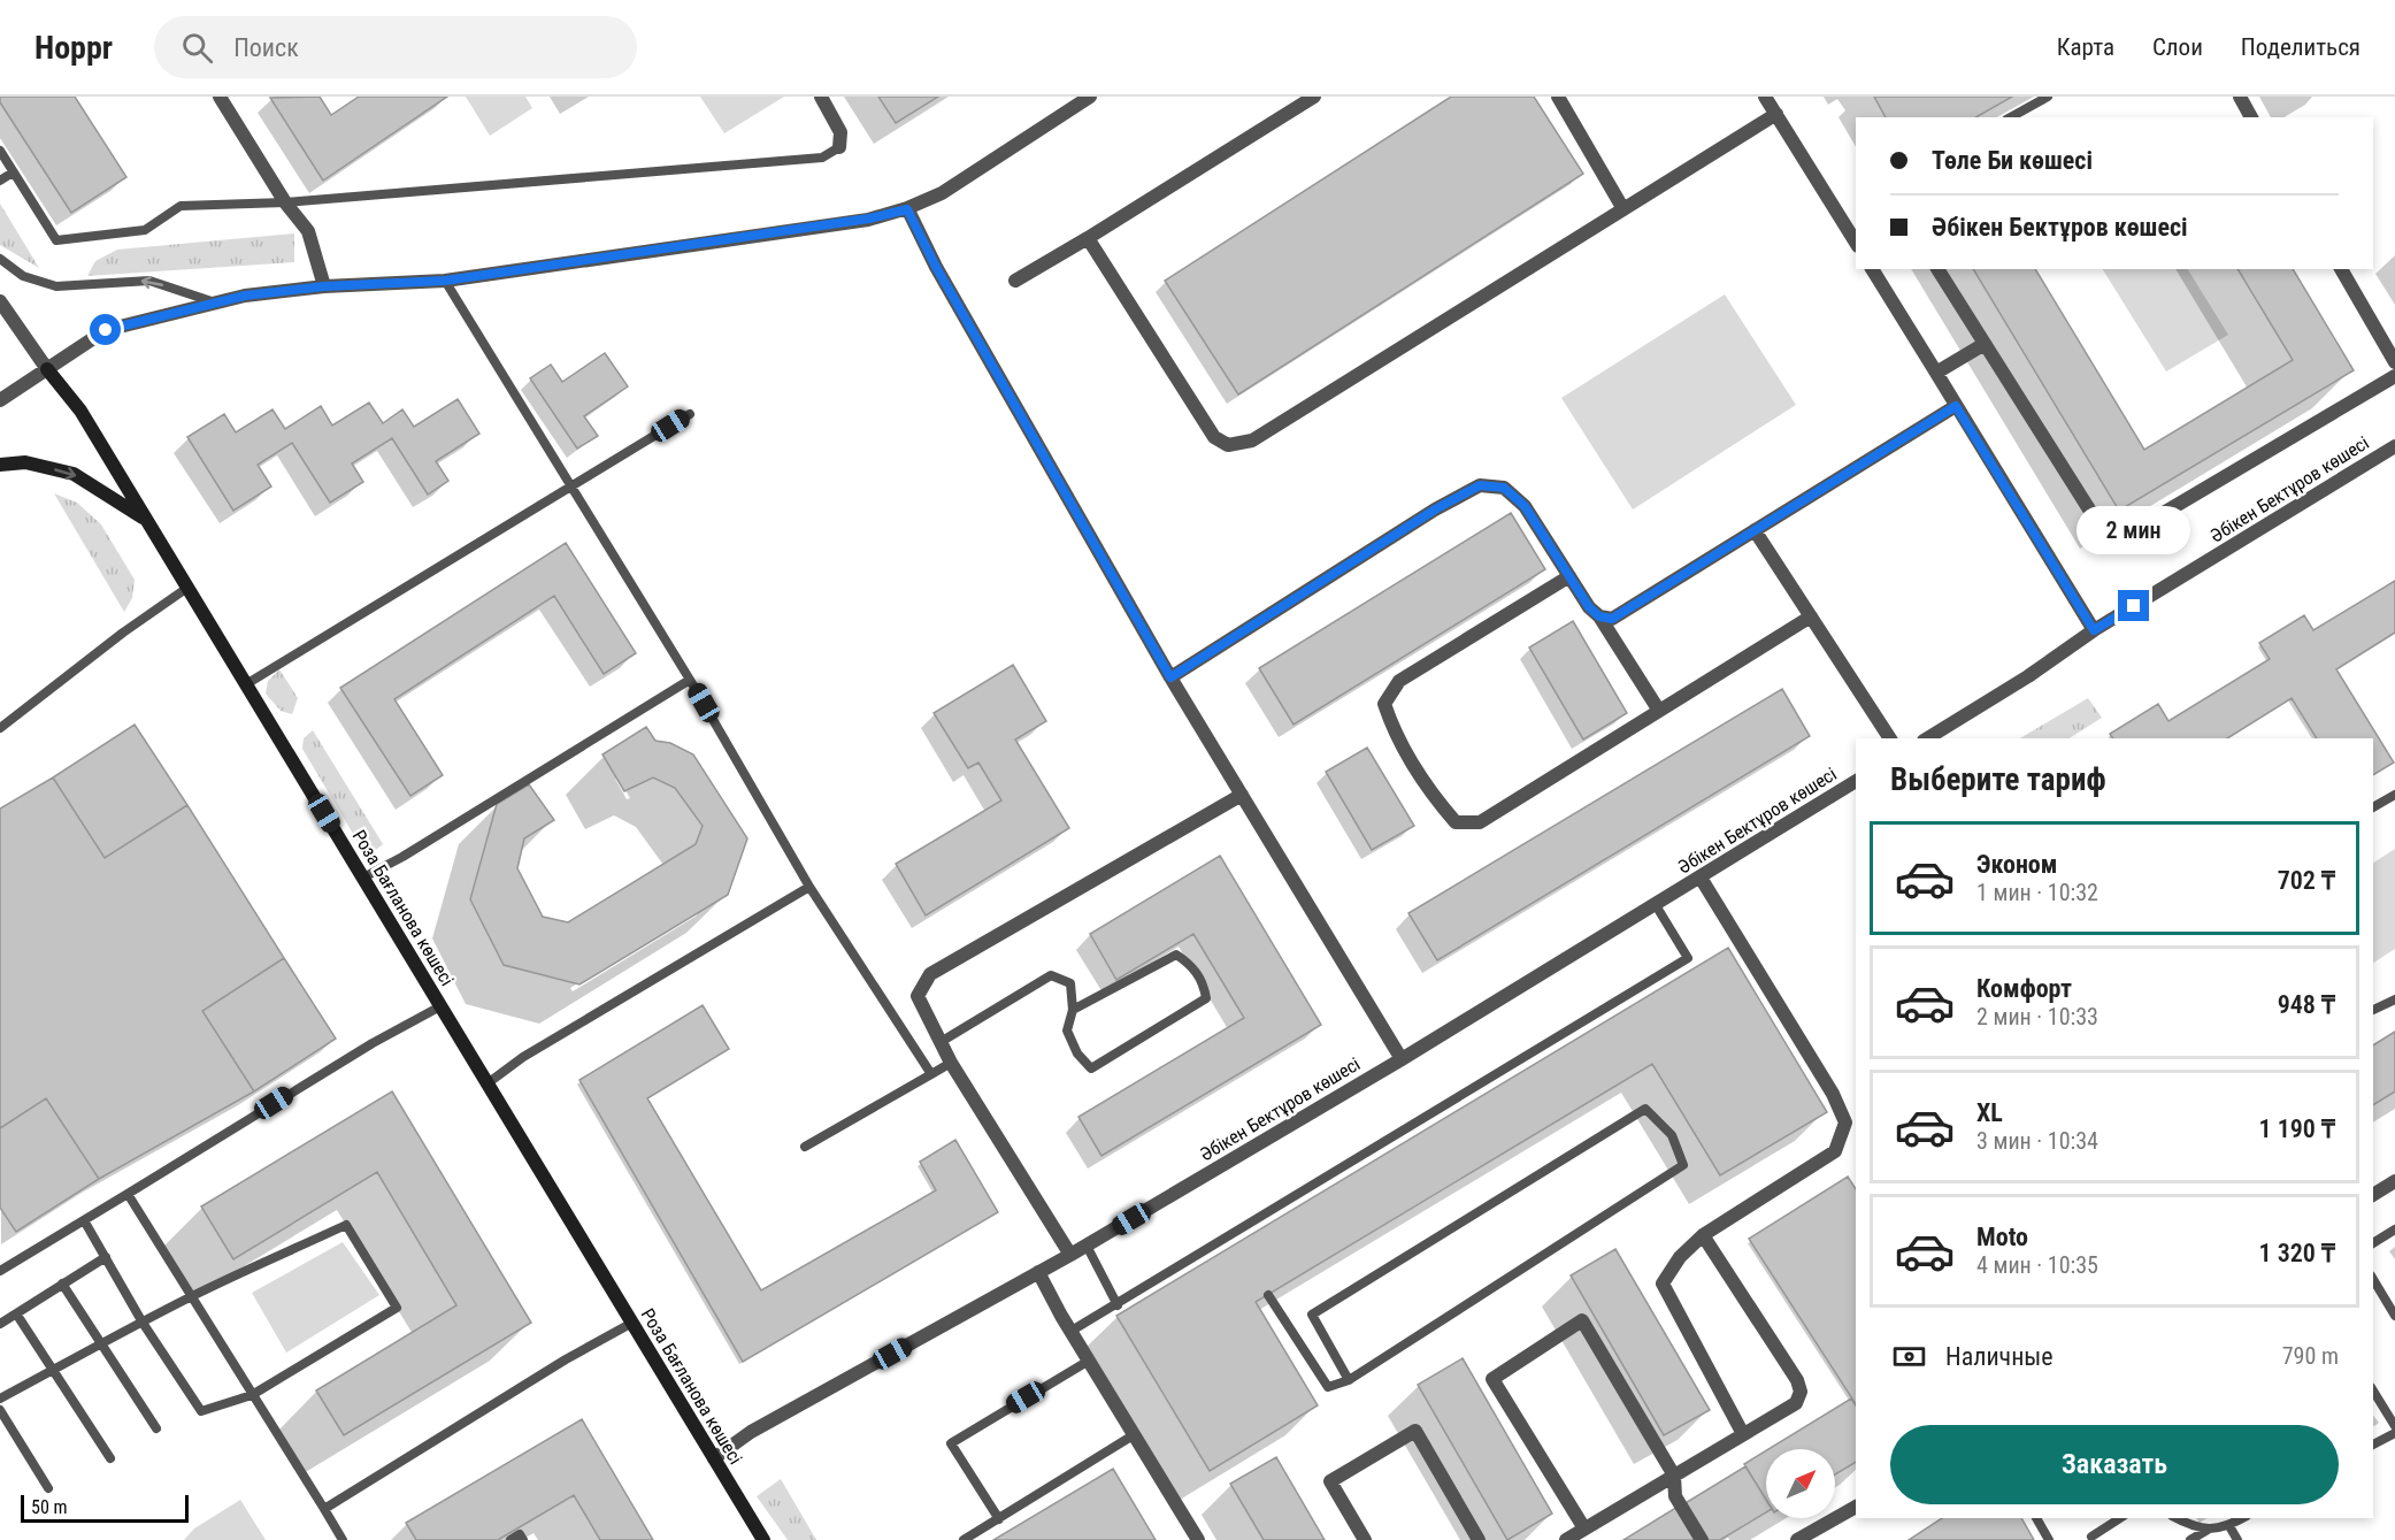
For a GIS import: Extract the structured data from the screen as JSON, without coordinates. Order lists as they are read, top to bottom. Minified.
{"streets":{"street":["Әбікен Бектұров көшесі","Роза Бағланова көшесі"]},"crossings":[["Әбікен Бектұров көшесі","Роза Бағланова көшесі"]],"scale_bar":"50 m","north":"top right","page":{"header":"Hoppr","search":"Поиск","nav":["Карта","Слои","Поделиться"],"banner":["Төле Би көшесі","Әбікен Бектұров көшесі"],"bubble":"2 мин","heading":"Выберите тариф","list":[{"name":"Эконом","note":"1 мин · 10:32","value":"702 ₸"},{"name":"Комфорт","note":"2 мин · 10:33","value":"948 ₸"},{"name":"XL","note":"3 мин · 10:34","value":"1 190 ₸"},{"name":"Moto","note":"4 мин · 10:35","value":"1 320 ₸"}],"pay":["Наличные","790 m"],"buttons":"Заказать","scale":"50 m"}}
